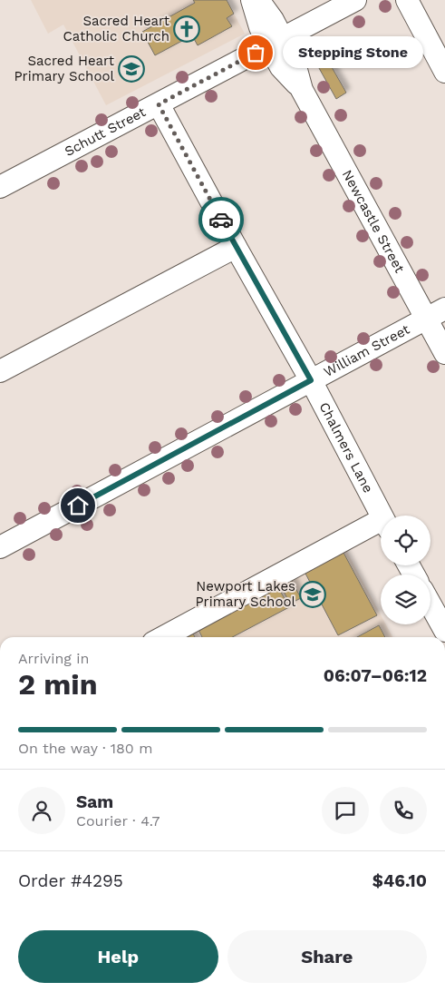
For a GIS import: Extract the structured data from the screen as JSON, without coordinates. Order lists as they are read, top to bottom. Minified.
{"streets":{"street":["Schutt Street","Newcastle Street","William Street","Chalmers Lane"]},"crossings":[["Schutt Street","Newcastle Street"],["Schutt Street","Chalmers Lane"],["Newcastle Street","William Street"],["William Street","Chalmers Lane"]],"places":{"church":["Sacred Heart Catholic Church"],"other":["Stepping Stone"],"school or university":["Sacred Heart Primary School","Newport Lakes Primary School"]},"page":{"bubble":"Stepping Stone","heading":["2 min","Arriving in","06:07–06:12"],"panel":["Sam","Courier · 4.7","Order #4295","$46.10"],"bar":"On the way · 180 m","buttons":["Help","Share"]}}
